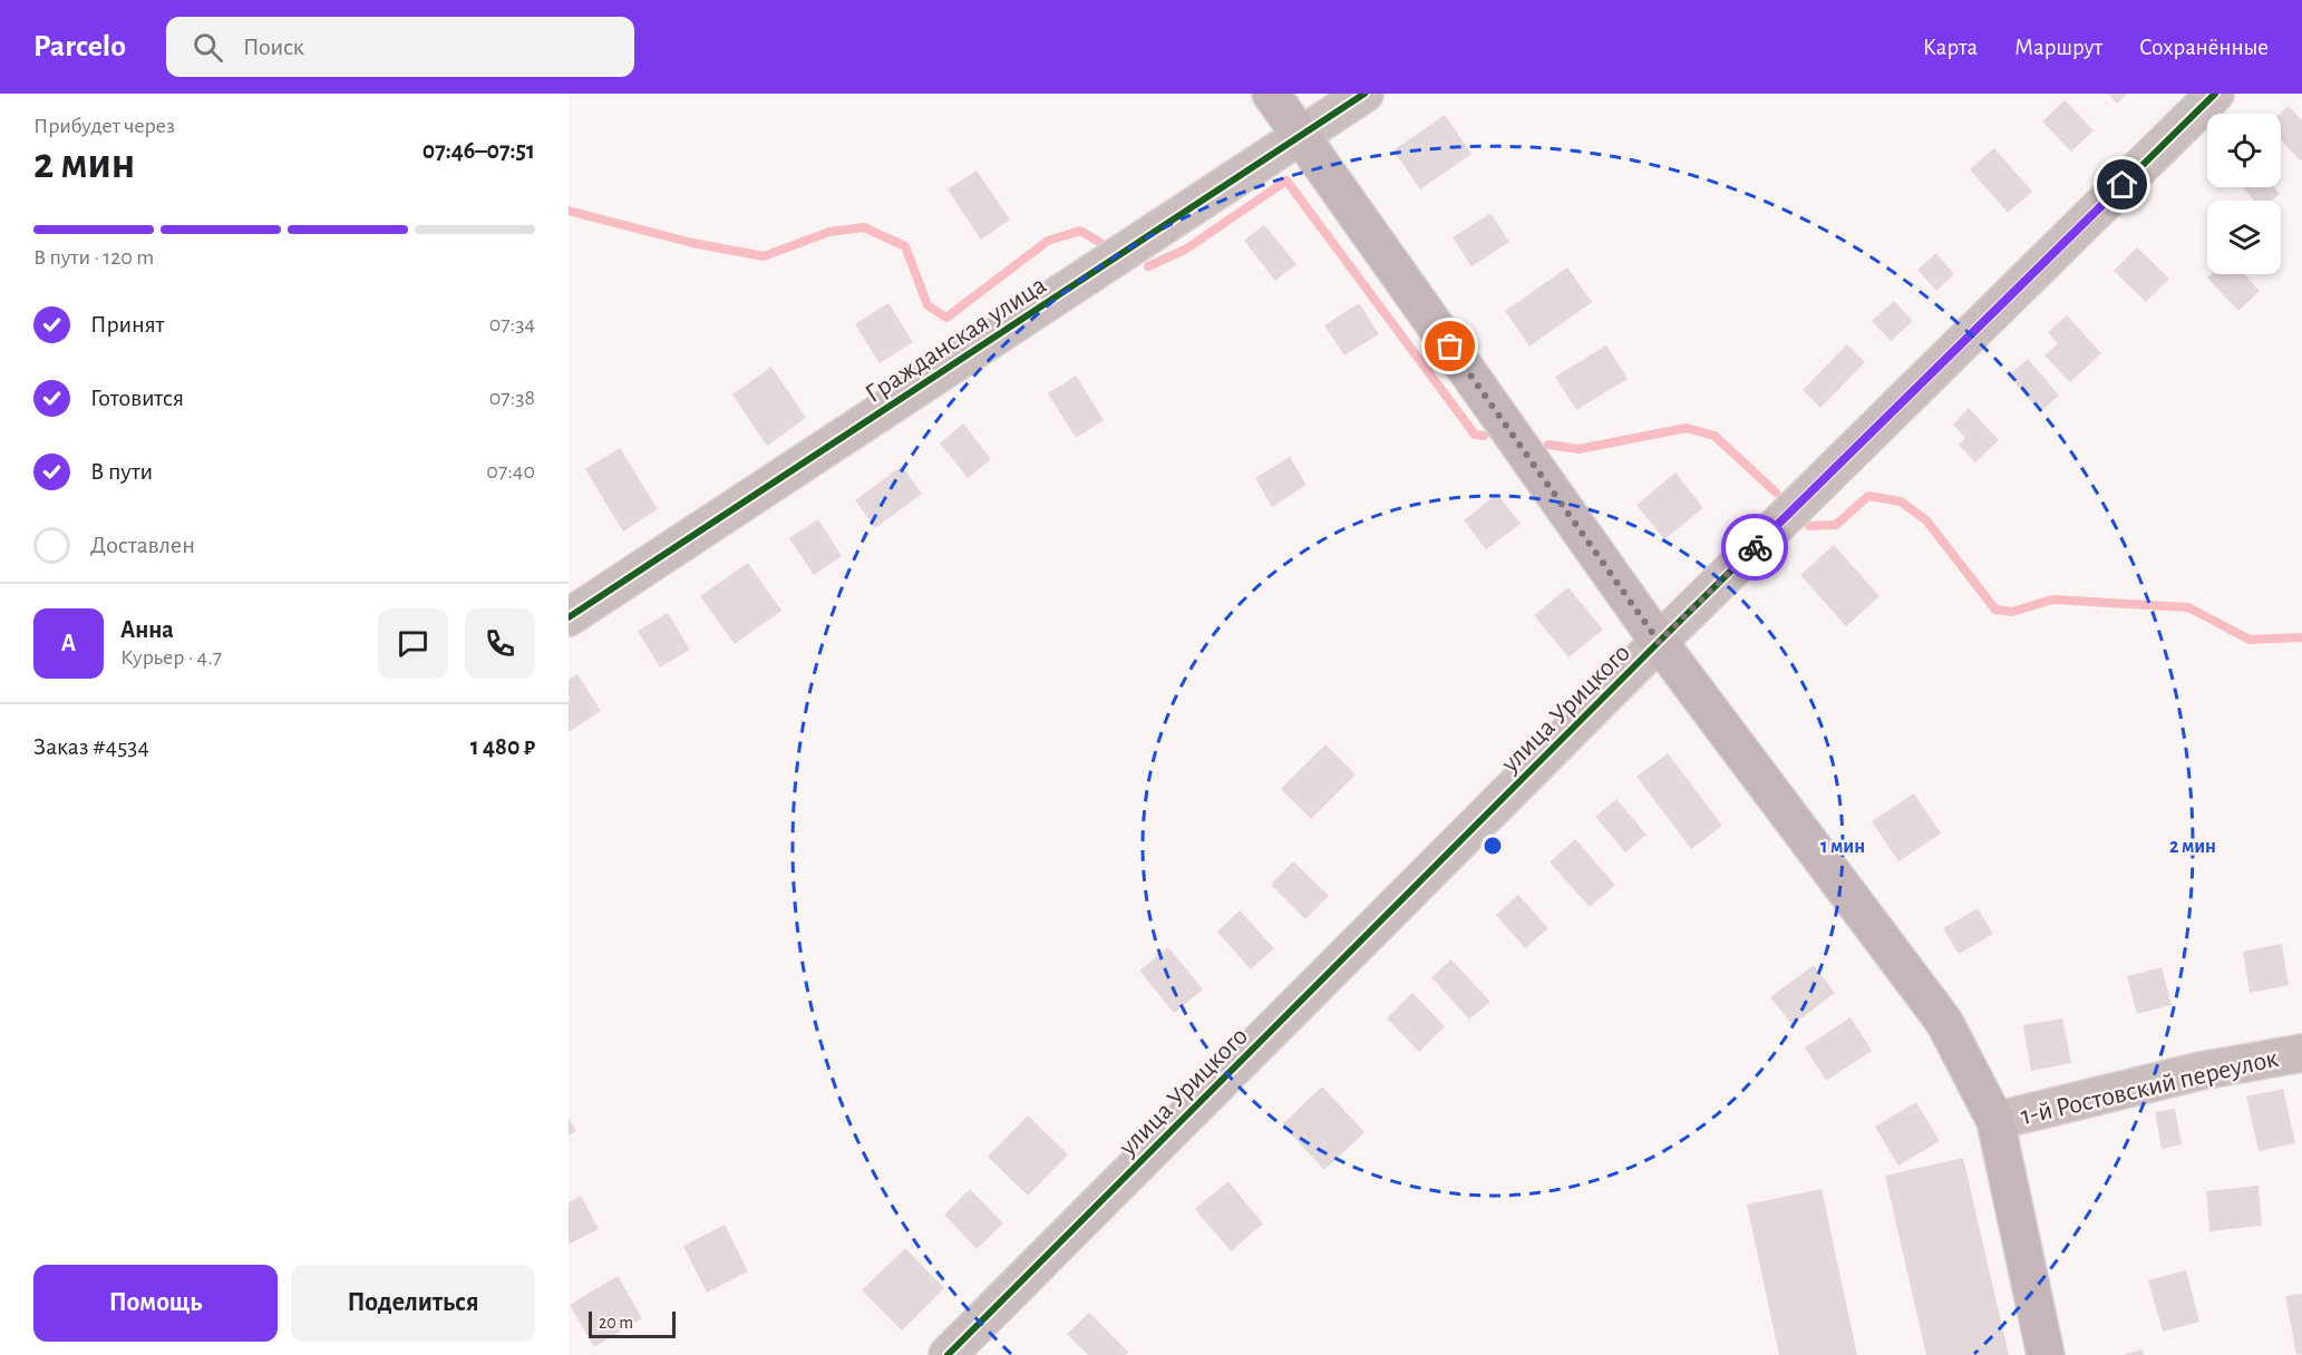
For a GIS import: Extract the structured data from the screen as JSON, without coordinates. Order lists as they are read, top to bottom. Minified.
{"streets":{"street":["Гражданская улица","улица Урицкого","1-й Ростовский переулок"]},"scale_bar":"20 m","page":{"header":"Parcelo","search":"Поиск","nav":["Карта","Маршрут","Сохранённые"],"heading":["2 мин","Прибудет через","07:46–07:51"],"panel":["Анна","Курьер · 4.7","Заказ #4534","1 480 ₽"],"bar":"В пути · 120 m","list":[["Принят","07:34"],["Готовится","07:38"],["В пути","07:40"],"Доставлен"],"round":"А","buttons":["Помощь","Поделиться"],"scale":"20 m"},"rings":["1 мин","2 мин"]}
